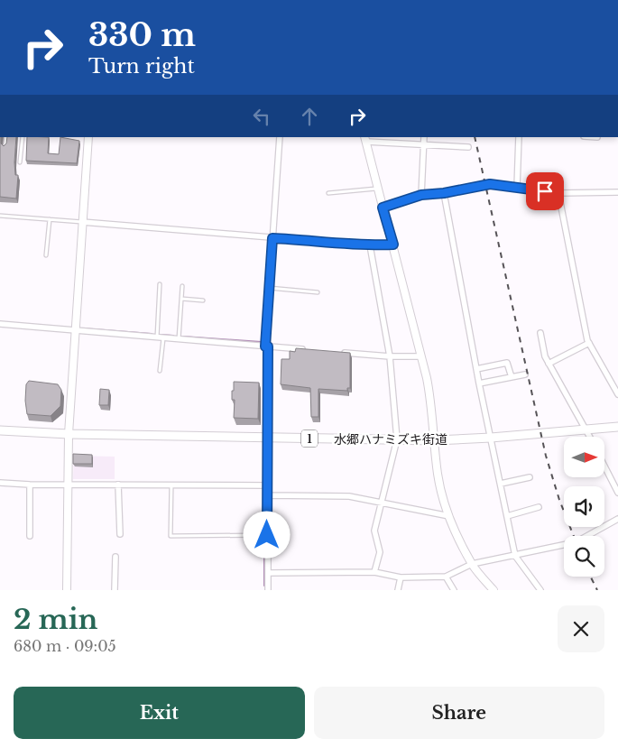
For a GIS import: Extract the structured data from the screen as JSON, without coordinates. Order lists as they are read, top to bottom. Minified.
{"streets":{"main road":["1","水郷ハナミズキ街道"]},"north":"right","page":{"turn":["330 m","Turn right"],"heading":["2 min","680 m · 09:05"],"buttons":["Exit","Share"]}}
